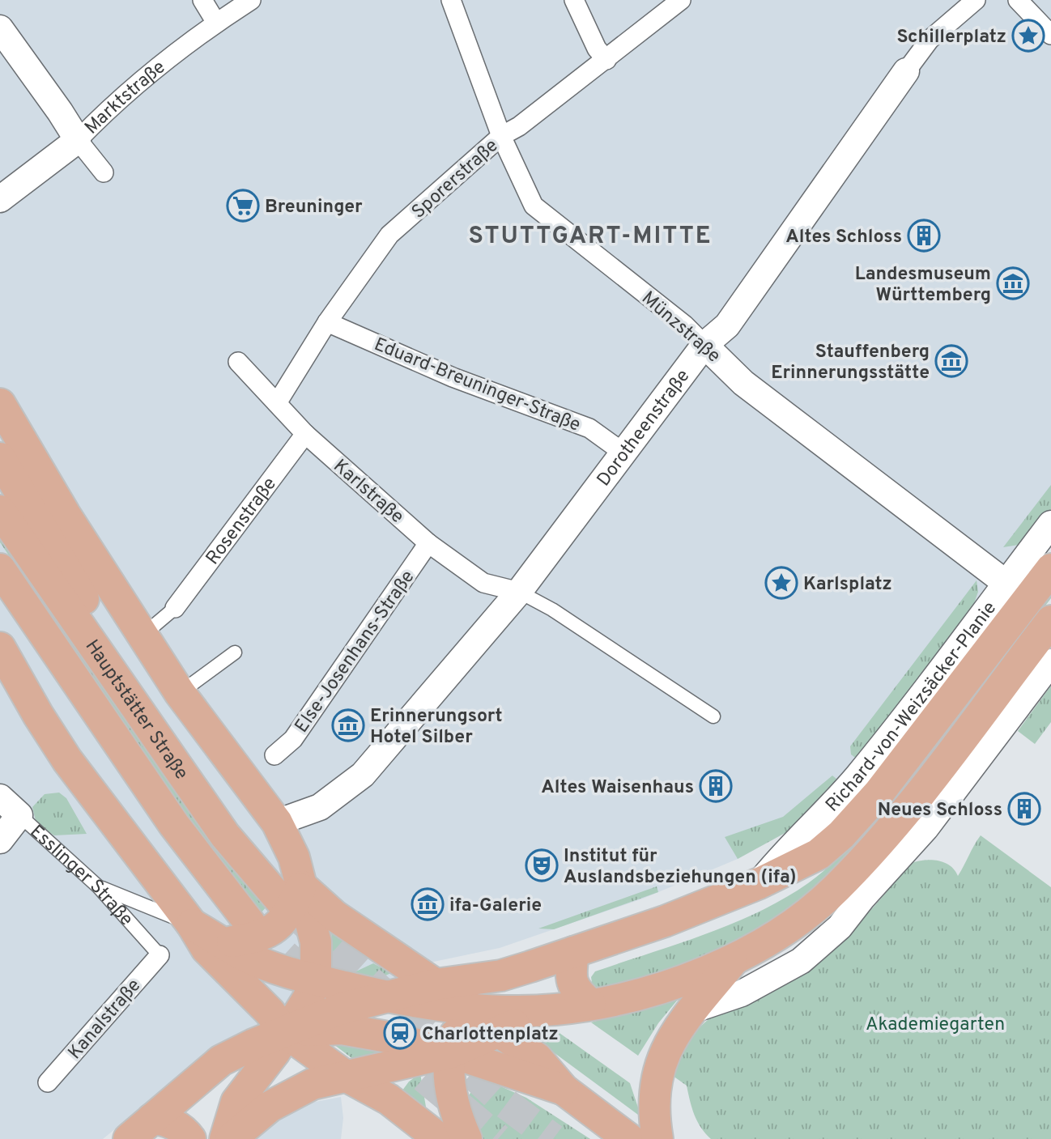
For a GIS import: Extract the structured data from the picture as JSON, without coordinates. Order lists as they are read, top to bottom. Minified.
{"streets":{"main road":["Richard-von-Weizsäcker-Planie","Hauptstätter Straße"],"street":["Marktstraße","Sporerstraße","Münzstraße","Eduard-Breuninger-Straße","Dorotheenstraße","Karlstraße","Rosenstraße","Else-Josenhans-Straße","Esslinger Straße","Kanalstraße"]},"crossings":[["Sporerstraße","Münzstraße"],["Sporerstraße","Eduard-Breuninger-Straße"],["Sporerstraße","Karlstraße"],["Münzstraße","Dorotheenstraße"],["Münzstraße","Richard-von-Weizsäcker-Planie"],["Eduard-Breuninger-Straße","Dorotheenstraße"],["Dorotheenstraße","Karlstraße"],["Karlstraße","Rosenstraße"],["Karlstraße","Else-Josenhans-Straße"],["Richard-von-Weizsäcker-Planie","Hauptstätter Straße"],["Esslinger Straße","Kanalstraße"]],"districts":["STUTTGART-MITTE"],"parks":["Akademiegarten"],"places":{"place":["Schillerplatz","Karlsplatz"],"supermarket":["Breuninger"],"building":["Altes Schloss","Altes Waisenhaus","Neues Schloss"],"museum":["Landesmuseum Württemberg","Stauffenberg Erinnerungsstätte","Erinnerungsort Hotel Silber","ifa-Galerie"],"theatre":["Institut für Auslandsbeziehungen (ifa)"],"station":["Charlottenplatz"]}}
